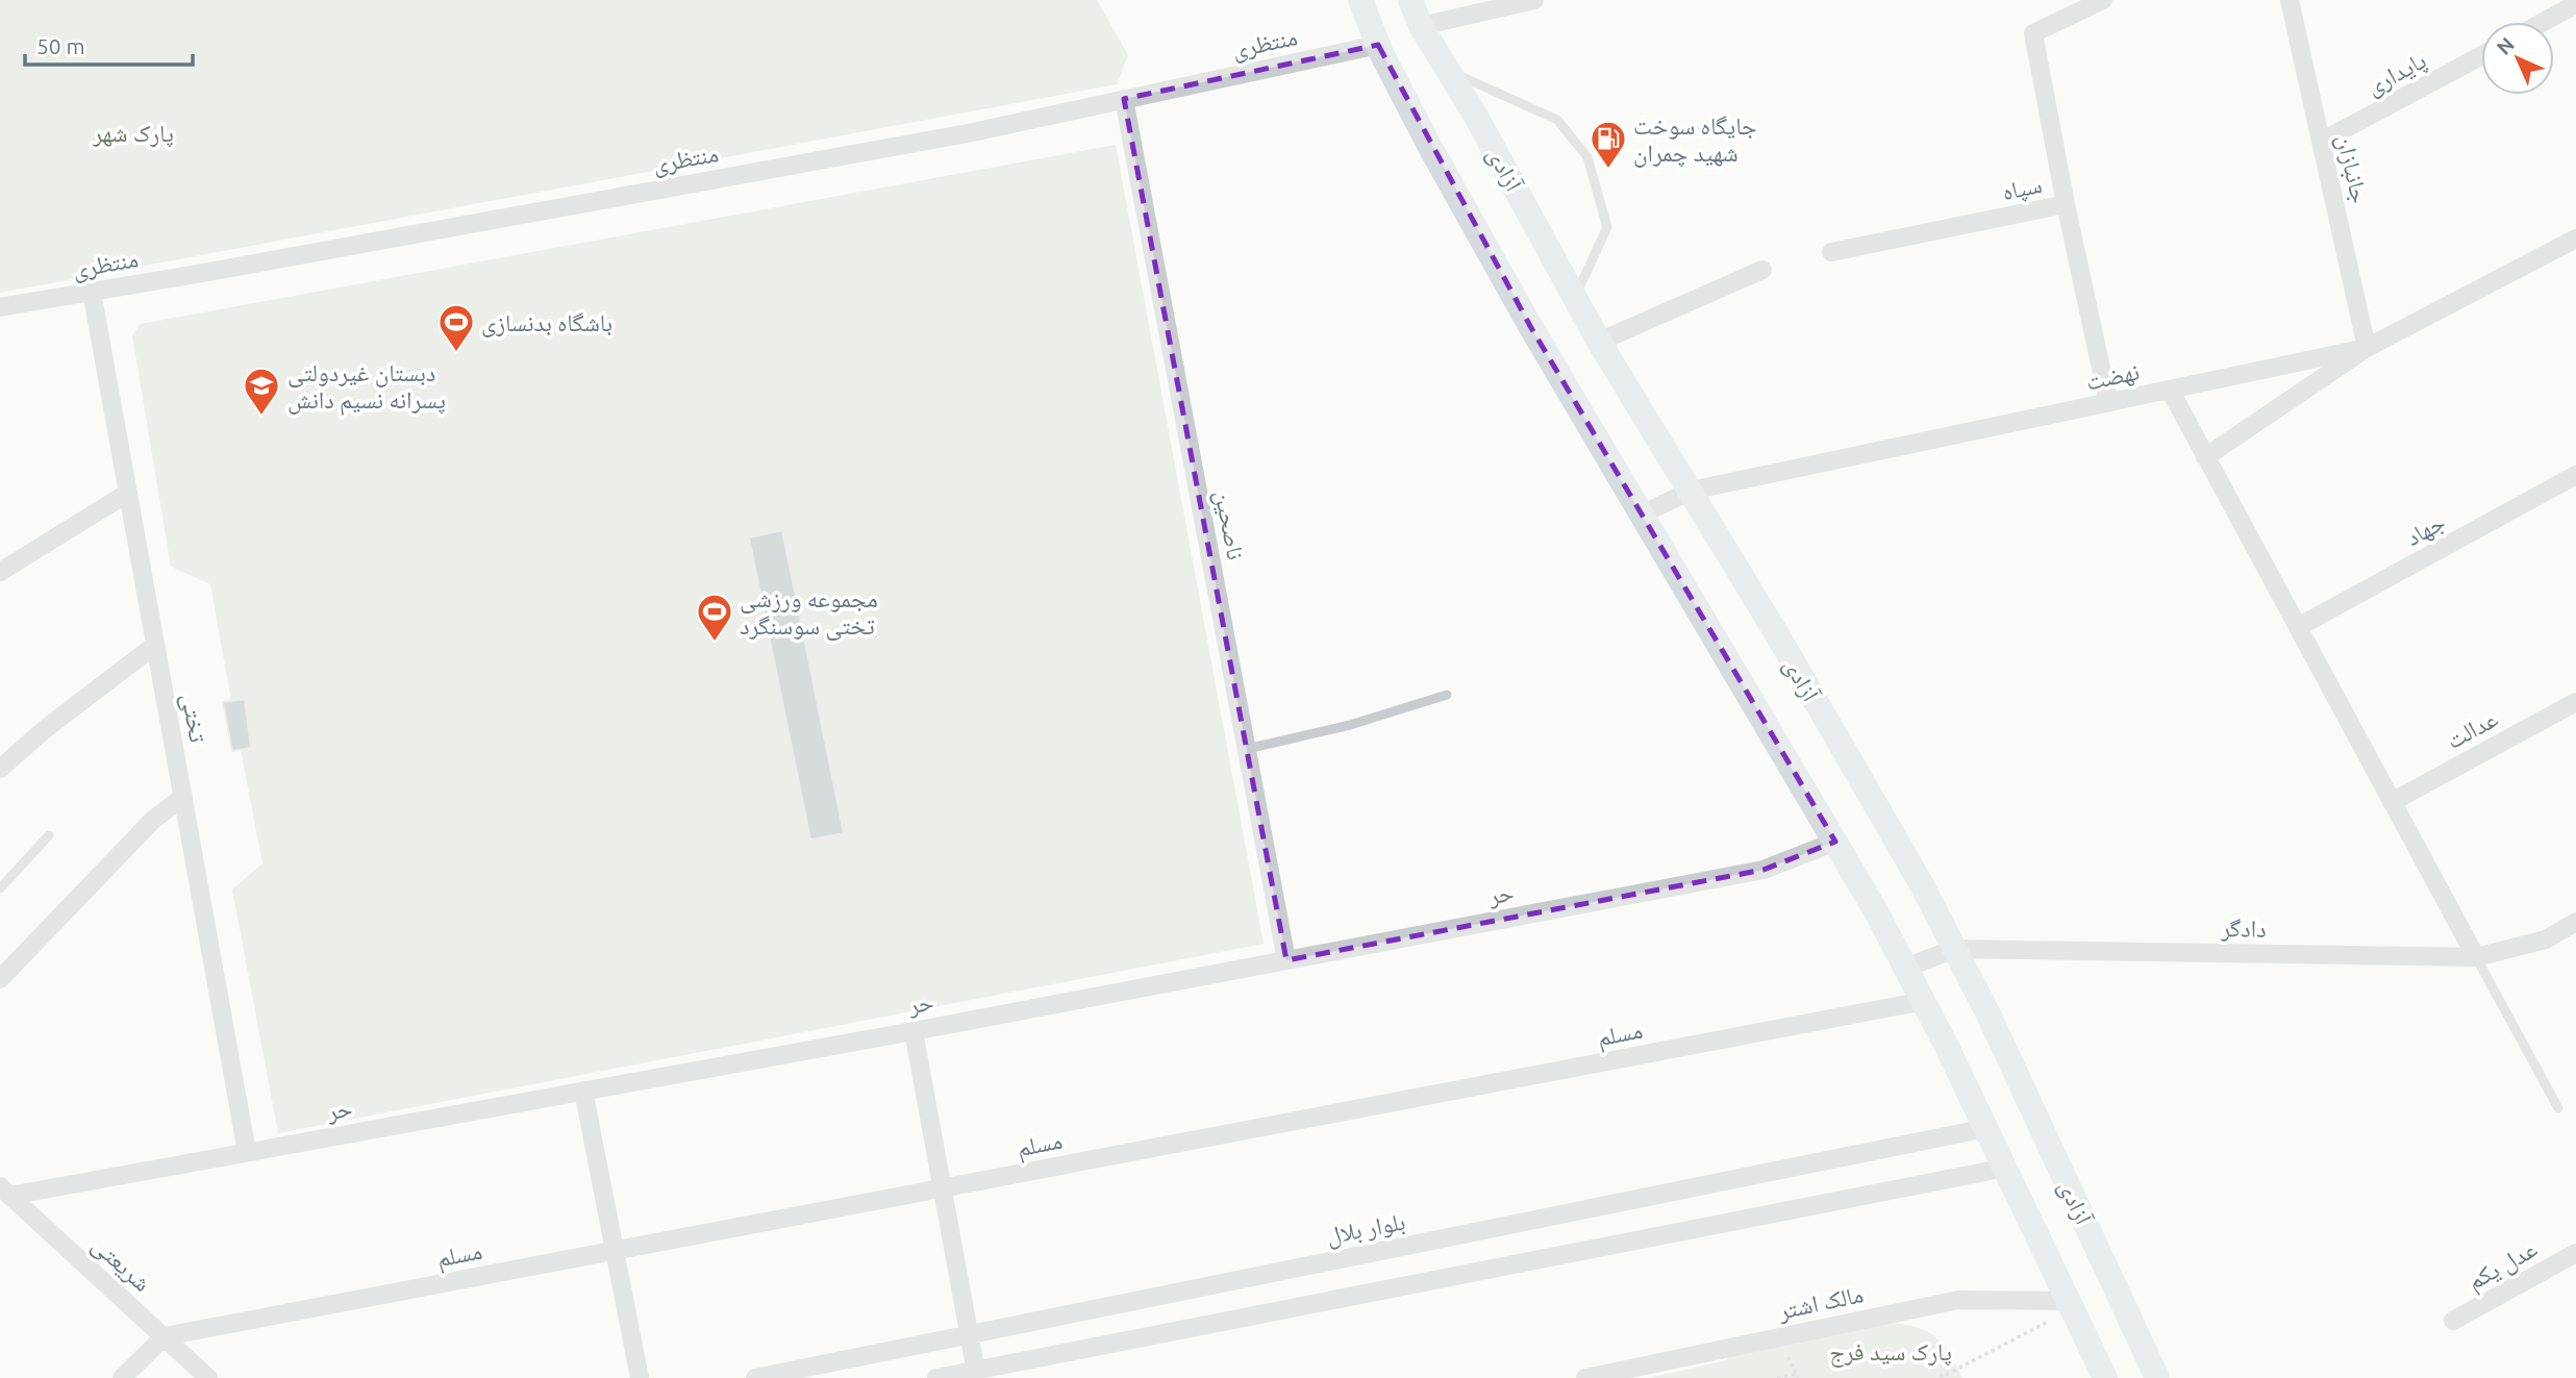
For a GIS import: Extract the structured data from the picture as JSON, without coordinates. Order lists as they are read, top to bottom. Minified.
{"streets":{"main road":["آزادی"],"street":["منتظری","پایداری","جانبازان","سپاه","نهضت","ناصحین","جهاد","تختی","عدالت","حر","دادگر","مسلم","بلوار بلال","شریعتی","عدل یکم","مالک اشتر"]},"crossings":[["منتظری","آزادی"],["منتظری","ناصحین"],["منتظری","تختی"],["پایداری","جانبازان"],["آزادی","نهضت"],["آزادی","حر"],["آزادی","دادگر"],["آزادی","مسلم"],["آزادی","بلوار بلال"],["آزادی","مالک اشتر"],["جانبازان","نهضت"],["سپاه","نهضت"],["ناصحین","حر"],["تختی","حر"],["حر","شریعتی"],["مسلم","شریعتی"]],"parks":["پارک شهر","پارک سید فرج"],"places":{"fuel station":["جایگاه سوخت شهید چمران"],"sports":["باشگاه بدنسازی","مجموعه ورزشی تختی سوسنگرد"],"school or university":["دبستان غیردولتی پسرانه نسیم دانش"]},"scale_bar":"50 m","north":"top left"}
